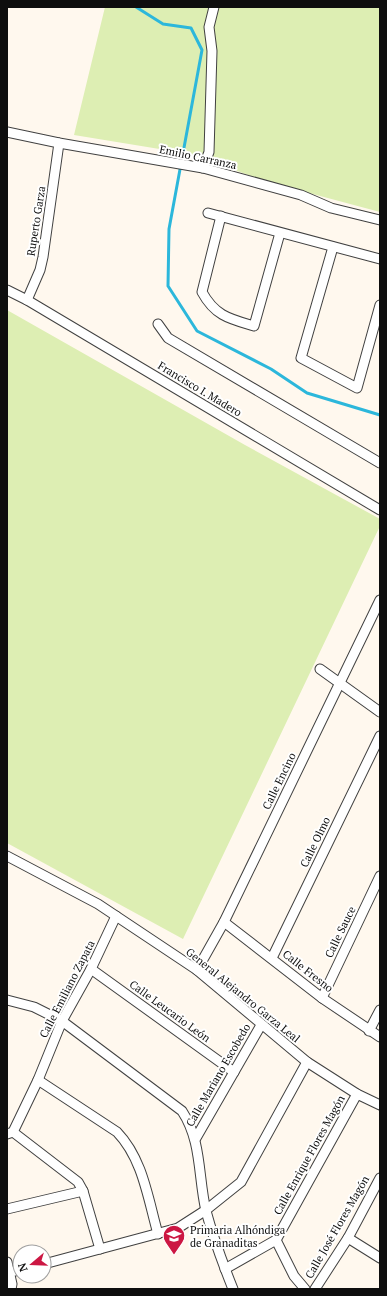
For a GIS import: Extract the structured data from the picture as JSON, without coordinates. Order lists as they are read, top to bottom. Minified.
{"streets":{"street":["Emilio Carranza","Ruperto Garza","Francisco I. Madero","Calle Encino","Calle Olmo","Calle Sauce","Calle Fresno","Calle Emiliano Zapata","General Alejandro Garza Leal","Calle Leucario León","Calle Mariano Escobedo","Calle Enrique Flores Magón","Calle José Flores Magón"]},"crossings":[["Emilio Carranza","Ruperto Garza"],["Ruperto Garza","Francisco I. Madero"],["Calle Encino","Calle Fresno"],["Calle Encino","General Alejandro Garza Leal"],["Calle Olmo","Calle Fresno"],["Calle Sauce","Calle Fresno"],["Calle Emiliano Zapata","General Alejandro Garza Leal"],["Calle Emiliano Zapata","Calle Leucario León"],["General Alejandro Garza Leal","Calle Mariano Escobedo"],["General Alejandro Garza Leal","Calle Enrique Flores Magón"],["Calle Leucario León","Calle Mariano Escobedo"]],"places":{"school or university":["Primaria Alhóndiga de Granaditas"]},"north":"left"}
